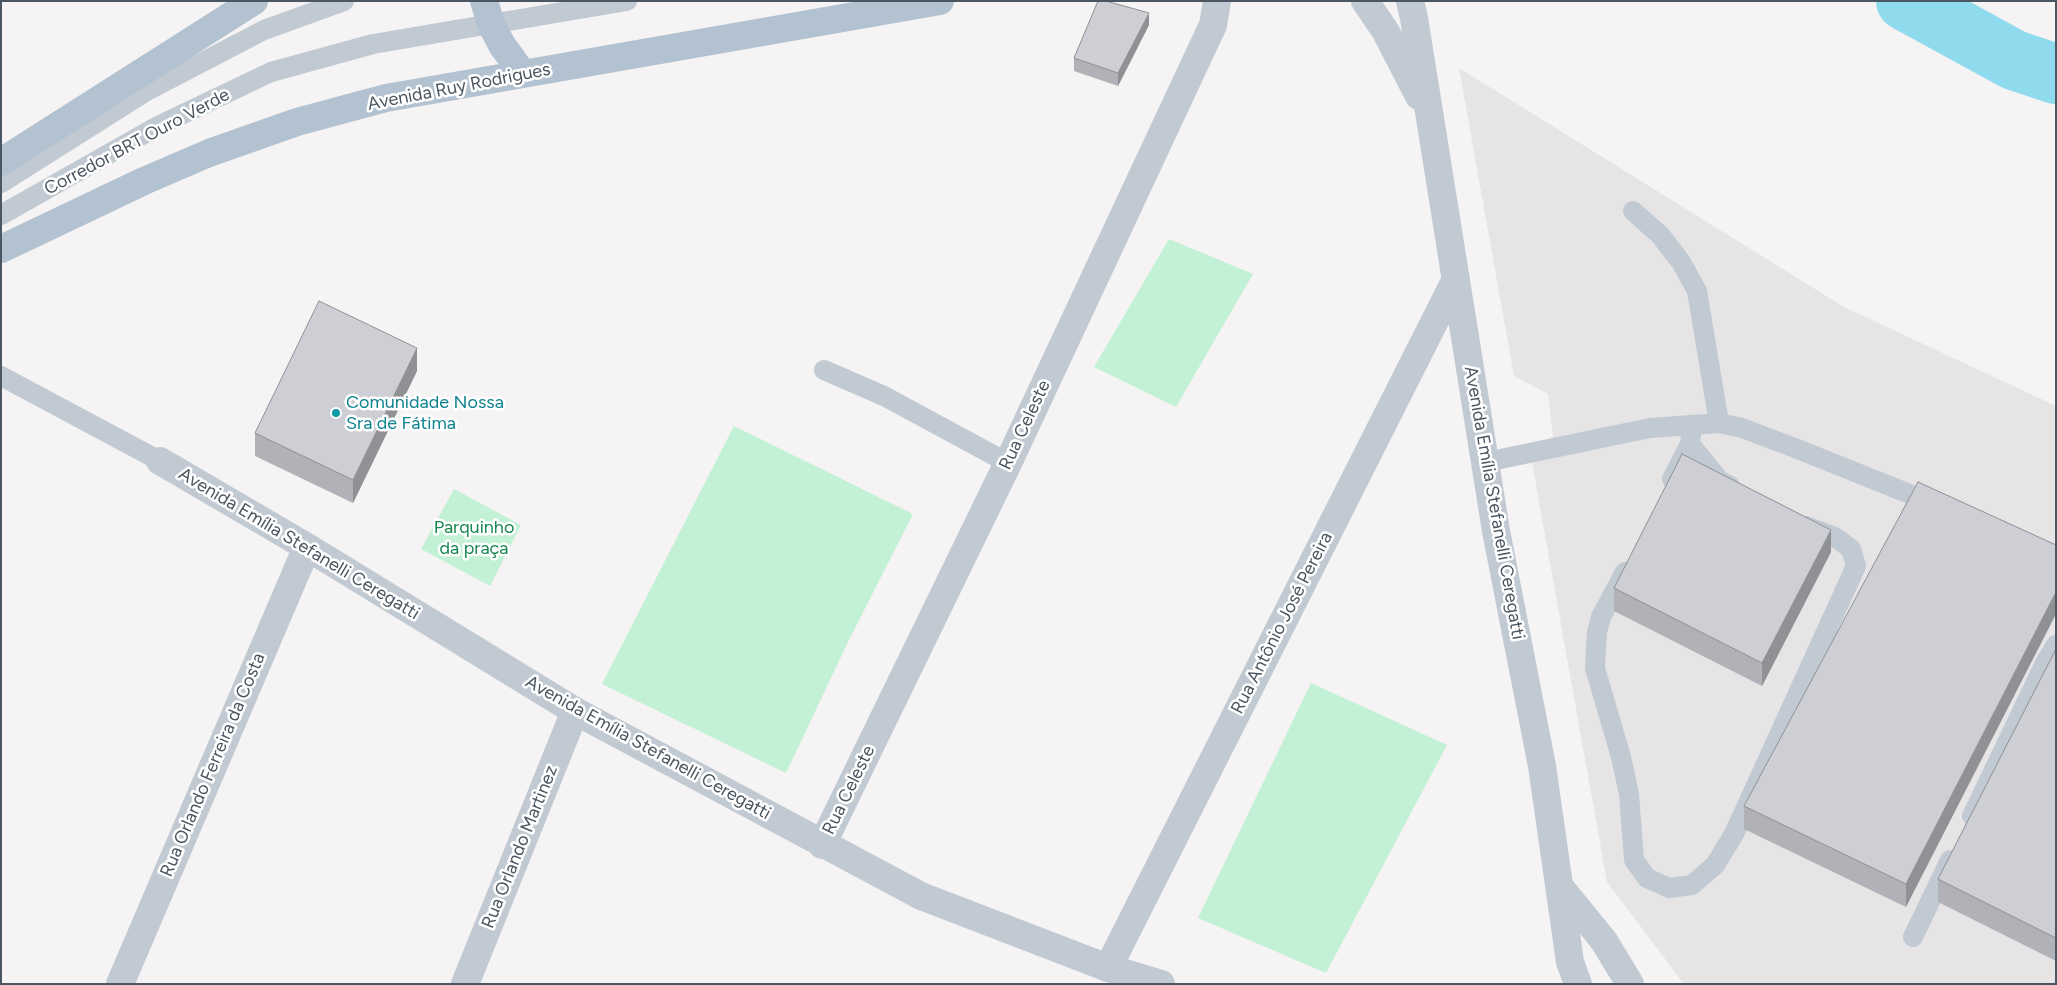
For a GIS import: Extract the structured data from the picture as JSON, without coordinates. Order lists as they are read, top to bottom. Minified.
{"streets":{"main road":["Avenida Ruy Rodrigues"],"street":["Rua Celeste","Avenida Emília Stefanelli Ceregatti","Rua Antônio José Pereira","Rua Orlando Ferreira da Costa","Rua Orlando Martinez"],"lane":["Corredor BRT Ouro Verde"]},"crossings":[["Rua Celeste","Avenida Emília Stefanelli Ceregatti"],["Avenida Emília Stefanelli Ceregatti","Rua Antônio José Pereira"],["Avenida Emília Stefanelli Ceregatti","Rua Orlando Ferreira da Costa"],["Avenida Emília Stefanelli Ceregatti","Rua Orlando Martinez"]],"parks":["Parquinho da praça"],"places":["Comunidade Nossa Sra de Fátima"]}
